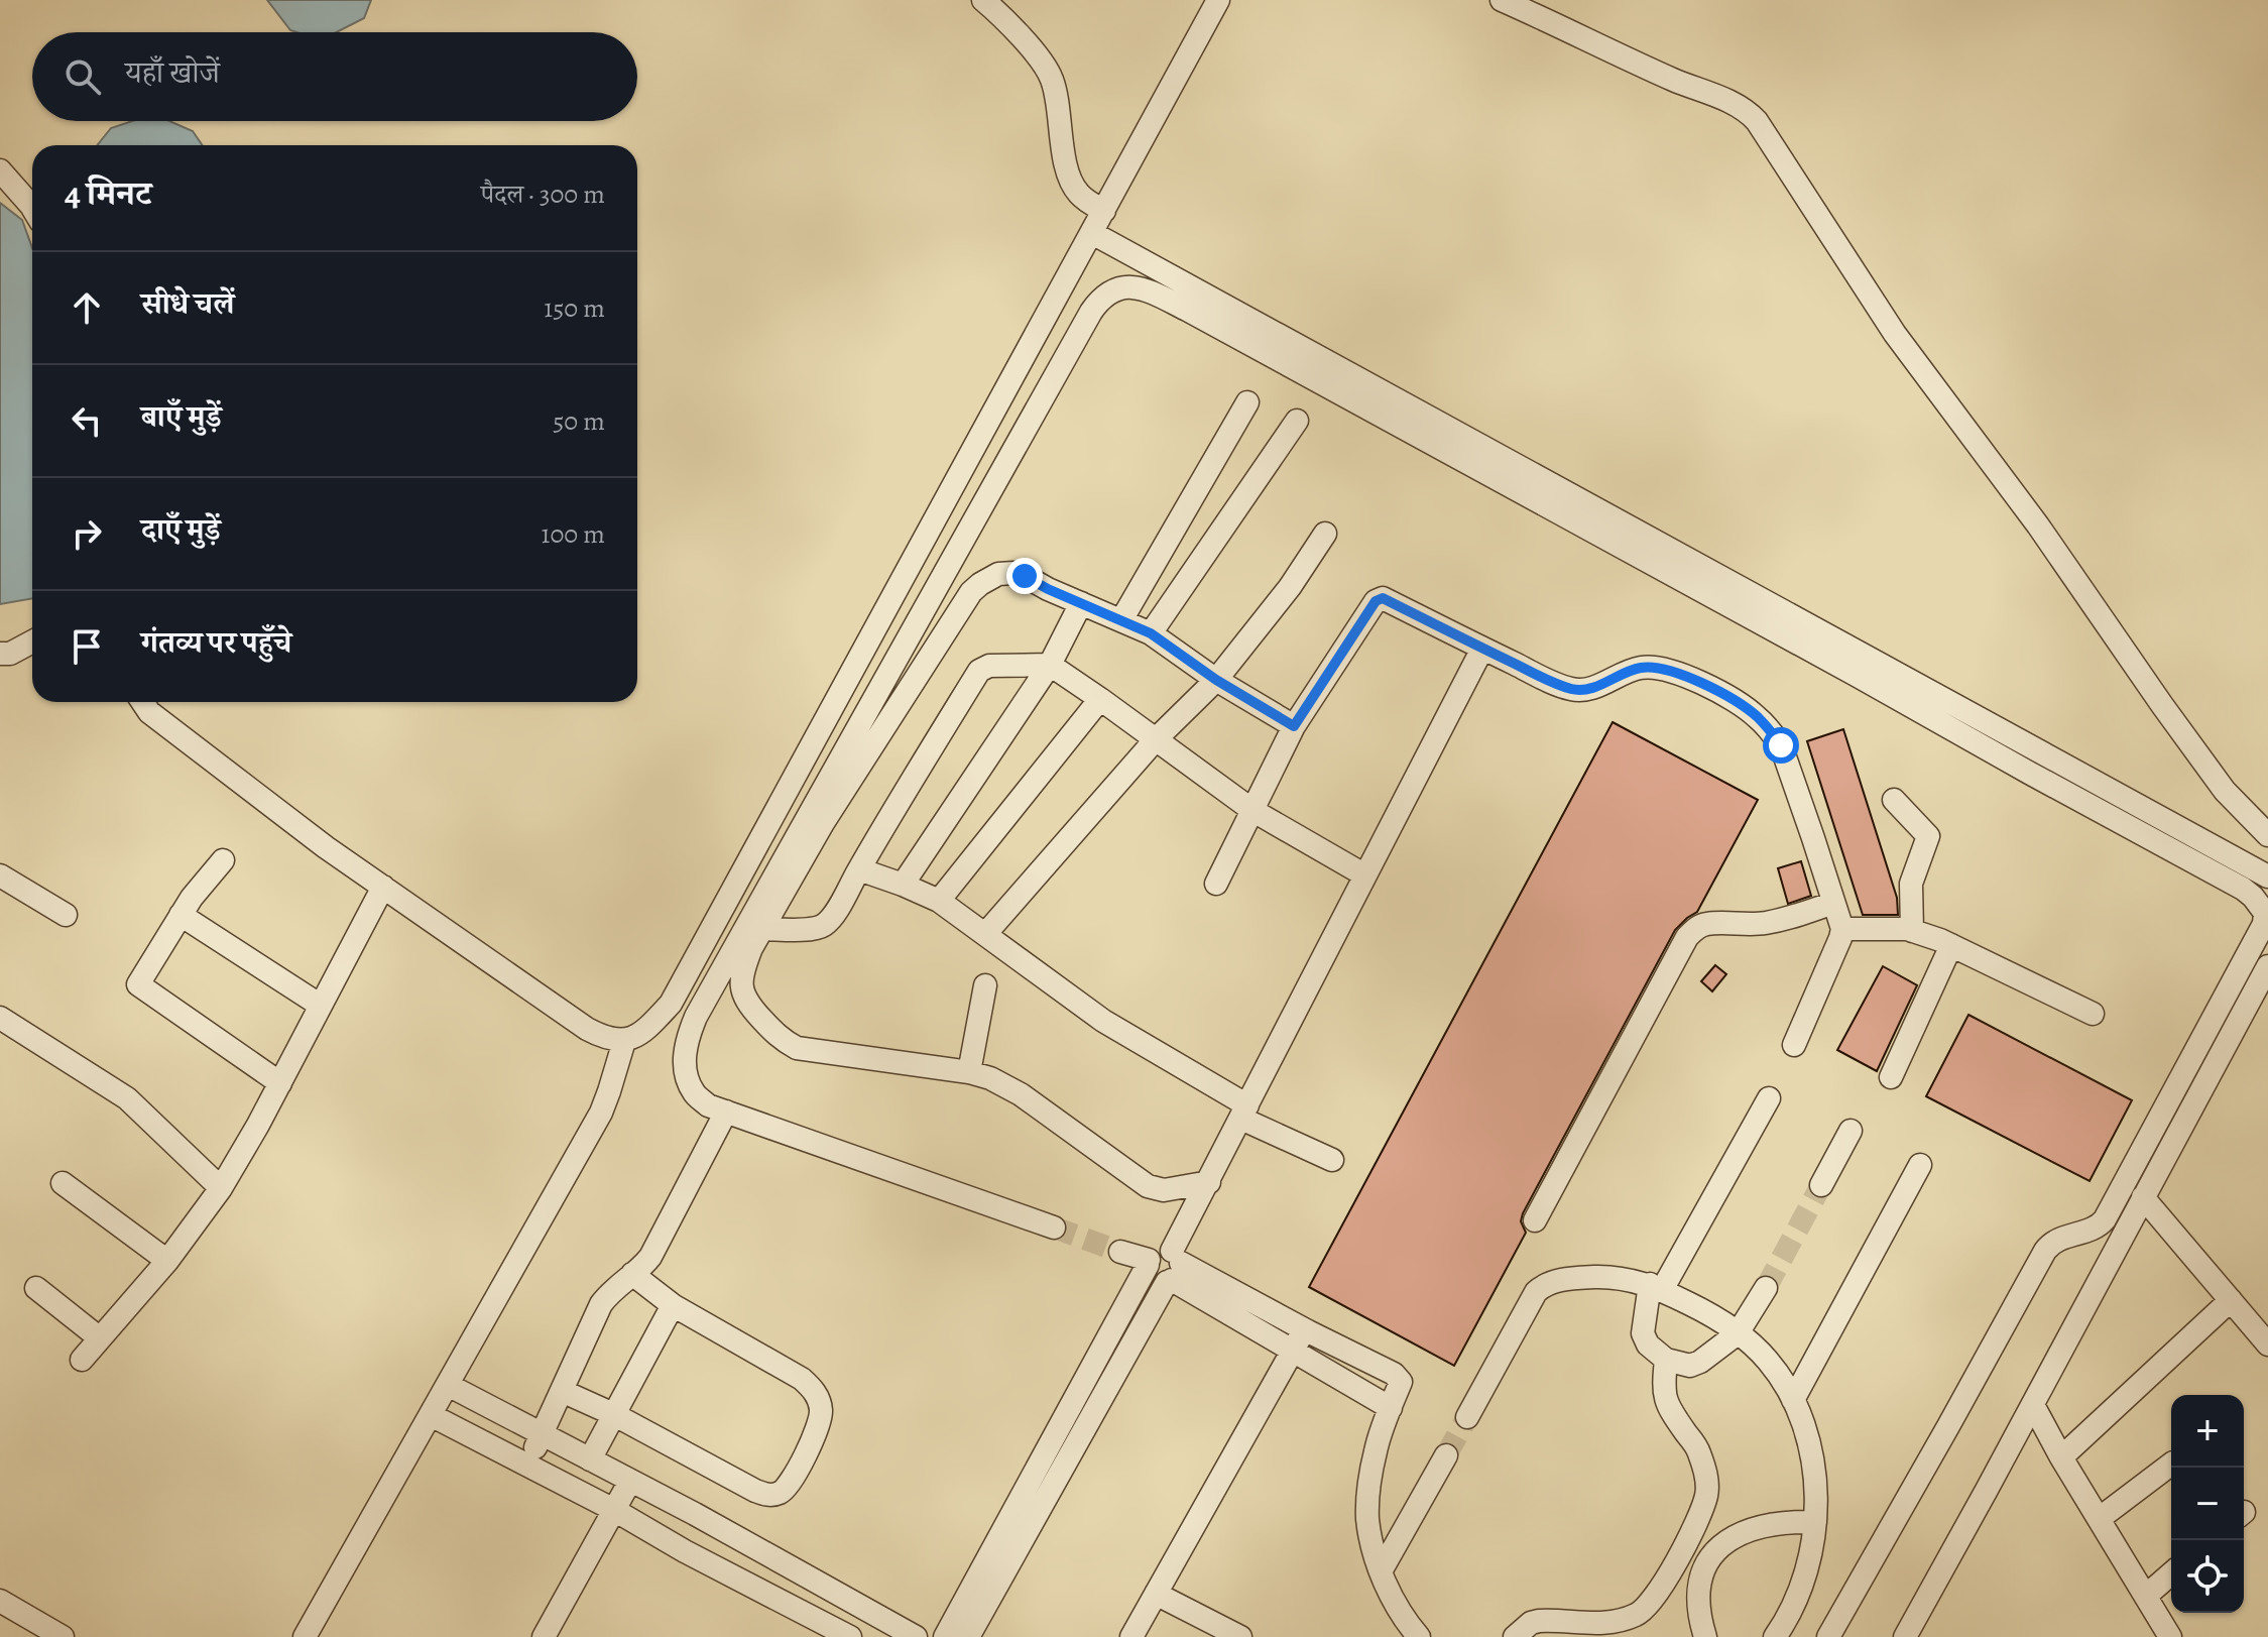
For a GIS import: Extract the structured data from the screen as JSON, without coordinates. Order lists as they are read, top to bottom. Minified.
{"page":{"search":"यहाँ खोजें","heading":["4 मिनट","पैदल · 300 m"],"list":[["सीधे चलें","150 m"],["बाएँ मुड़ें","50 m"],["दाएँ मुड़ें","100 m"],"गंतव्य पर पहुँचे"],"map_buttons":["+","−"]}}
